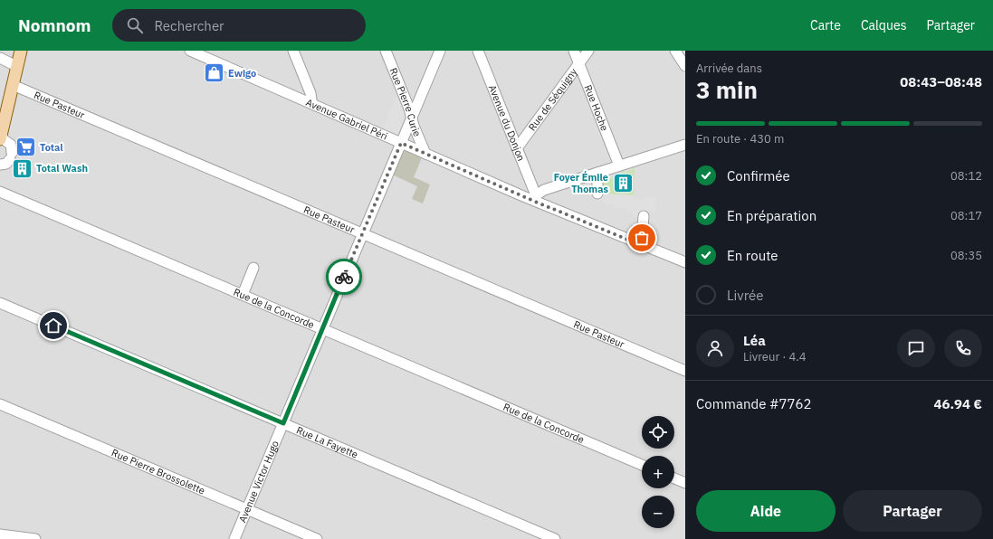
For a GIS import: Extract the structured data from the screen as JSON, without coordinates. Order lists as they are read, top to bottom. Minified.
{"streets":{"street":["Rue de Séquigny","Rue Pierre Curie","Rue Pasteur","Rue Hoche","Avenue Gabriel Péri","Avenue du Donjon","Rue de la Concorde","Rue La Fayette","Rue Pierre Brossolette","Avenue Victor Hugo"]},"crossings":[["Rue de Séquigny","Rue Hoche"],["Rue de Séquigny","Avenue du Donjon"],["Rue Pierre Curie","Avenue Gabriel Péri"],["Rue Pierre Curie","Avenue Victor Hugo"],["Rue Pasteur","Avenue Victor Hugo"],["Avenue Gabriel Péri","Avenue du Donjon"],["Avenue Gabriel Péri","Avenue Victor Hugo"],["Rue de la Concorde","Avenue Victor Hugo"],["Rue La Fayette","Avenue Victor Hugo"],["Rue Pierre Brossolette","Avenue Victor Hugo"]],"places":{"shop":["Ewigo"],"supermarket":["Total"],"building":["Total Wash","Foyer Émile Thomas"]},"page":{"header":"Nomnom","search":"Rechercher","nav":["Carte","Calques","Partager"],"heading":["3 min","Arrivée dans","08:43–08:48"],"panel":["Léa","Livreur · 4.4","Commande #7762","46.94 €"],"bar":"En route · 430 m","list":[["Confirmée","08:12"],["En préparation","08:17"],["En route","08:35"],"Livrée"],"map_buttons":["+","−"],"buttons":["Aide","Partager"]}}
